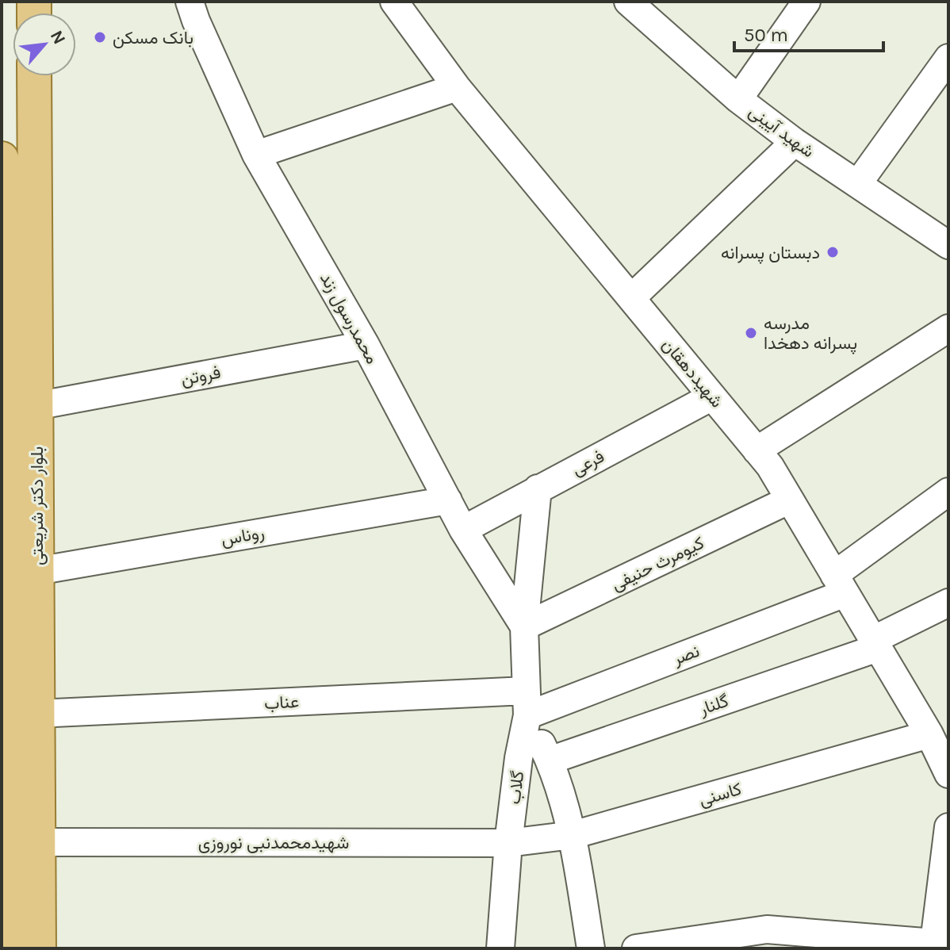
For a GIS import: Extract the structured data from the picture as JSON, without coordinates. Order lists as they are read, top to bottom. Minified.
{"streets":{"main road":["بلوار دکتر شریعتی"],"street":["شهید آیینی","محمدرسول زند","شهیددهقان","فروتن","فرعی","روناس","کیومرث حنیفی","نصر","عناب","گلنار","گلاب","کاسنی","شهیدمحمدنبی نوروزی"]},"crossings":[["محمدرسول زند","فروتن"],["محمدرسول زند","فرعی"],["محمدرسول زند","روناس"],["محمدرسول زند","کیومرث حنیفی"],["محمدرسول زند","گلاب"],["شهیددهقان","فرعی"],["شهیددهقان","کیومرث حنیفی"],["شهیددهقان","نصر"],["شهیددهقان","گلنار"],["شهیددهقان","کاسنی"],["فروتن","بلوار دکتر شریعتی"],["فرعی","گلاب"],["بلوار دکتر شریعتی","روناس"],["بلوار دکتر شریعتی","عناب"],["بلوار دکتر شریعتی","شهیدمحمدنبی نوروزی"],["کیومرث حنیفی","گلاب"],["نصر","عناب"],["نصر","گلاب"],["عناب","گلاب"],["گلاب","کاسنی"],["گلاب","شهیدمحمدنبی نوروزی"],["کاسنی","شهیدمحمدنبی نوروزی"]],"places":["بانک مسکن","دبستان پسرانه","مدرسه پسرانه دهخدا"],"scale_bar":"50 m","north":"top right"}
